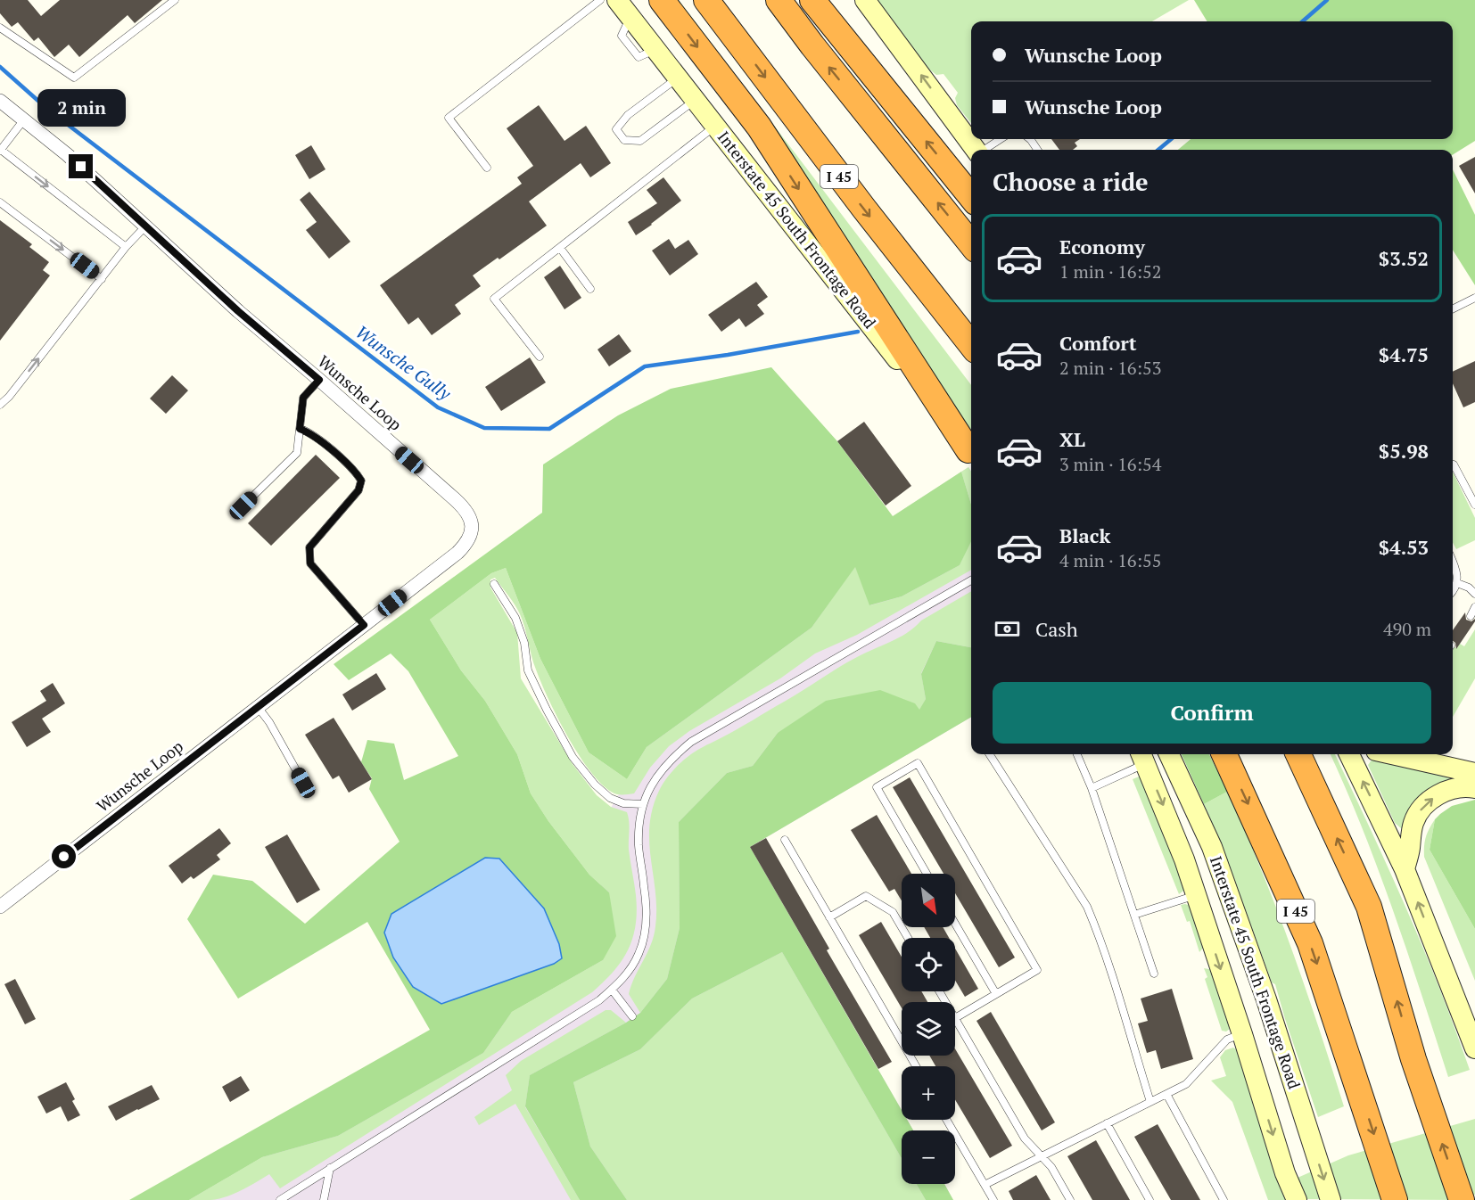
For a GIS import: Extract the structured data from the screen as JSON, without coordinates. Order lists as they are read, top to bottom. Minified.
{"streets":{"highway":["I 45"],"main road":["Interstate 45 South Frontage Road"],"street":["Wunsche Loop"]},"water":["Wunsche Gully"],"north":"bottom right","page":{"banner":["Wunsche Loop","Wunsche Loop"],"bubble":"2 min","heading":"Choose a ride","list":[{"name":"Economy","note":"1 min · 16:52","value":"$3.52"},{"name":"Comfort","note":"2 min · 16:53","value":"$4.75"},{"name":"XL","note":"3 min · 16:54","value":"$5.98"},{"name":"Black","note":"4 min · 16:55","value":"$4.53"}],"pay":["Cash","490 m"],"buttons":"Confirm","map_buttons":["+","−"]}}
